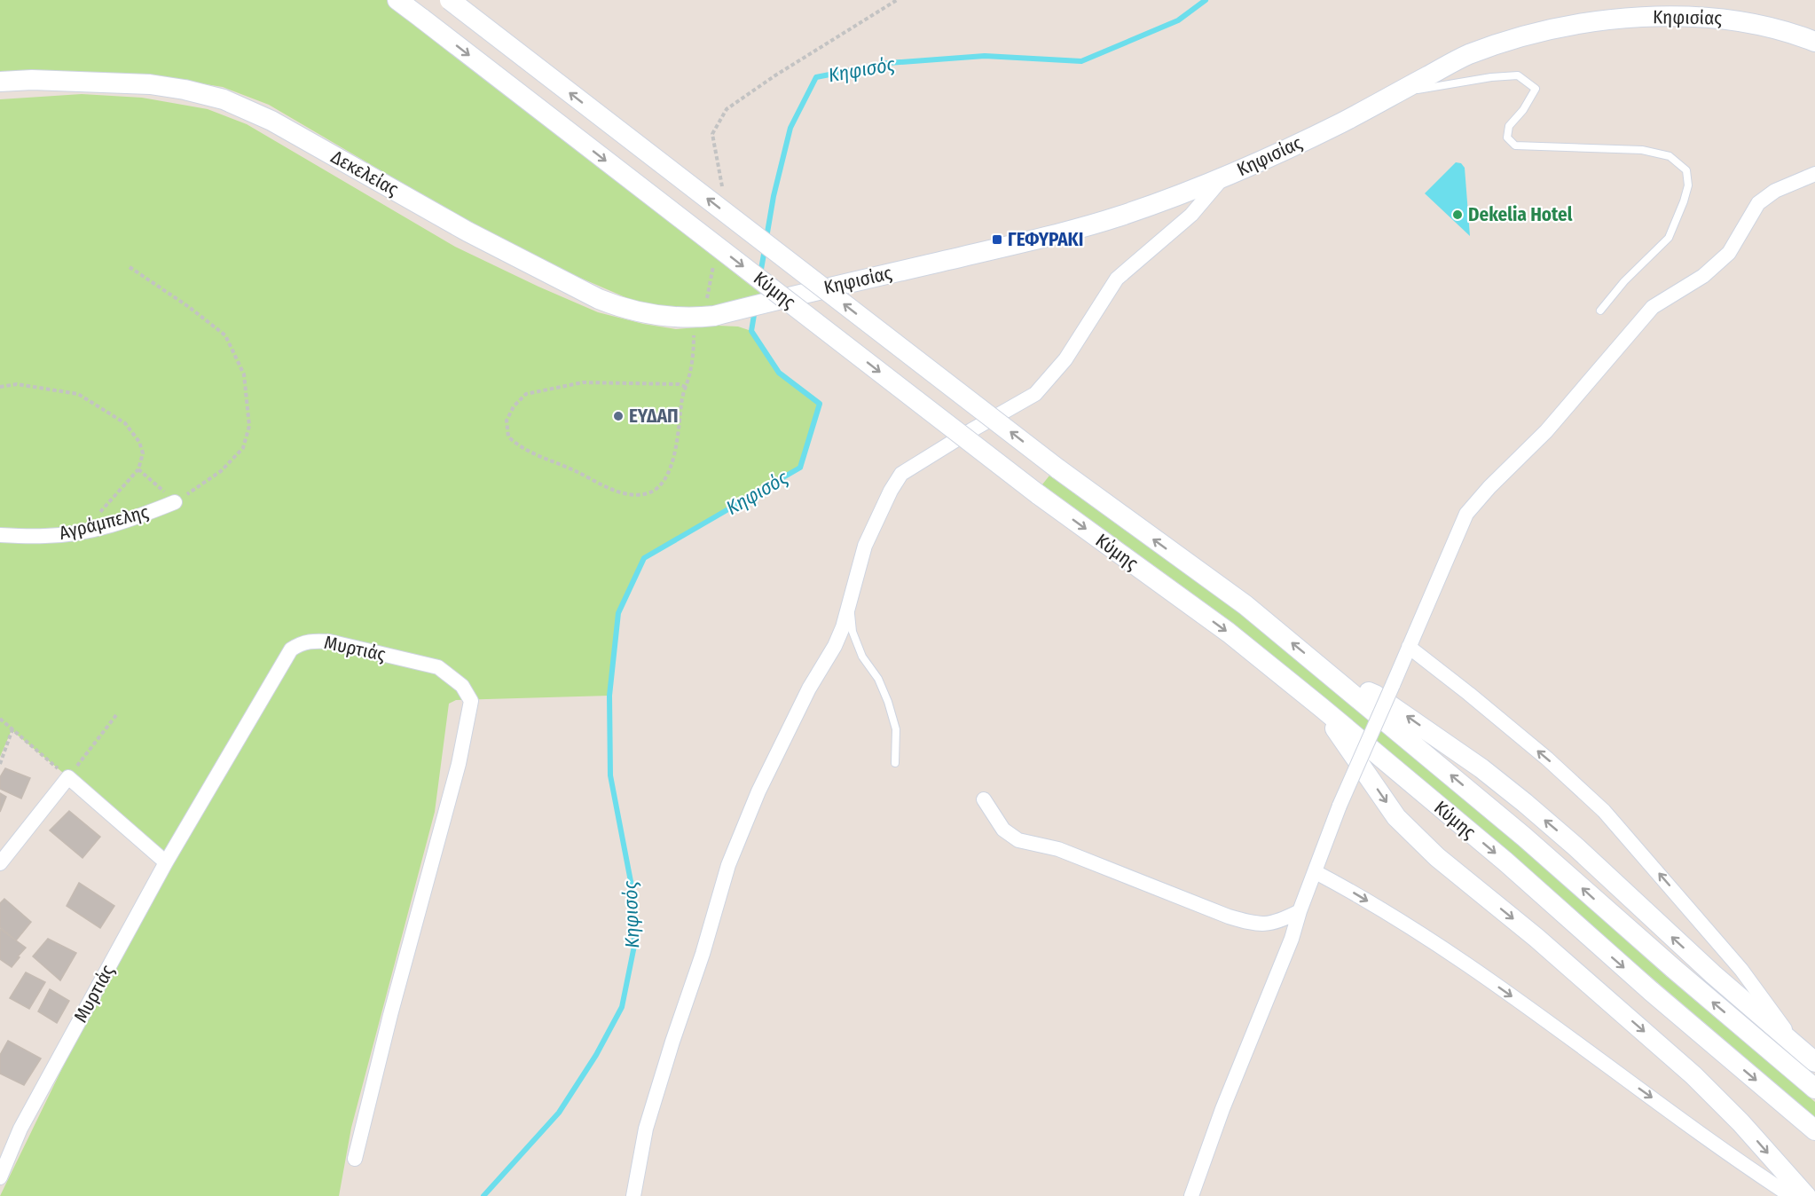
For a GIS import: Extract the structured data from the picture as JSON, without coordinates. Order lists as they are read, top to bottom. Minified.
{"streets":{"main road":["Κηφισίας","Δεκελείας","Κύμης"],"street":["Αγράμπελης","Μυρτιάς"]},"crossings":[["Κηφισίας","Δεκελείας"]],"water":["Κηφισός"],"places":{"other":["Dekelia Hotel","ΕΥΔΑΠ"],"transit":["ΓΕΦΥΡΑΚΙ"]}}
